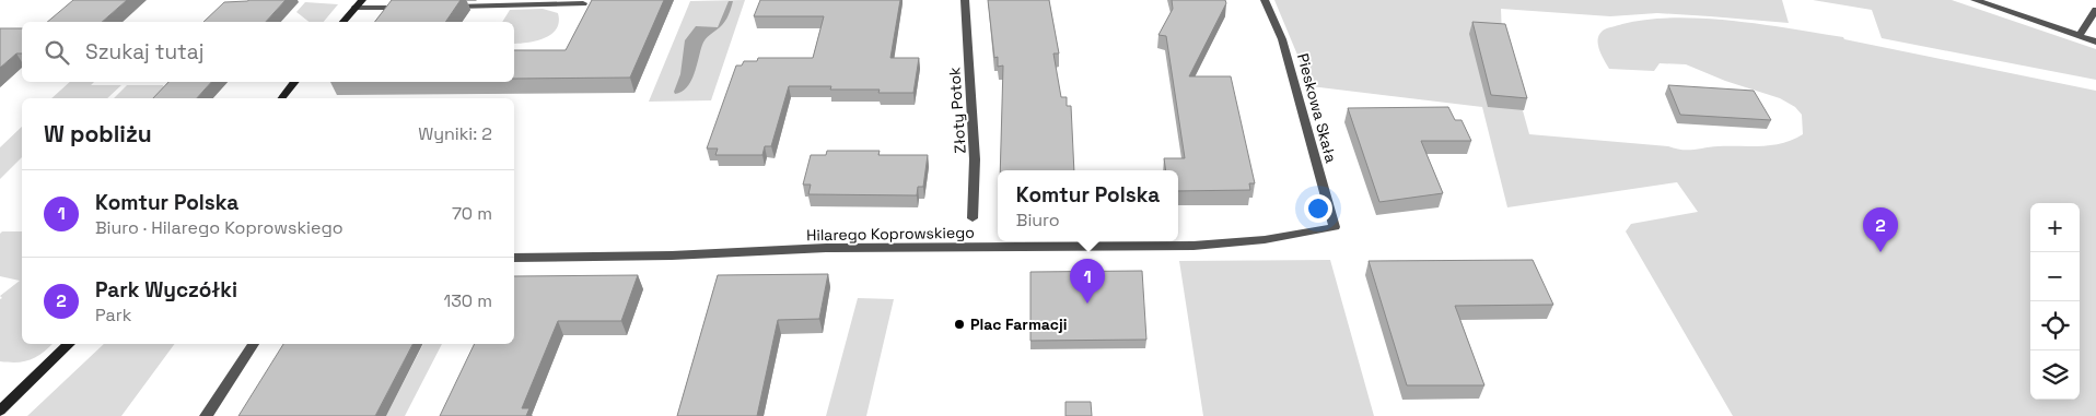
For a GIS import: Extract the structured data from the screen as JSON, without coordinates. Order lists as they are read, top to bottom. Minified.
{"streets":{"street":["Pieskowa Skała","Złoty Potok","Hilarego Koprowskiego"]},"crossings":[["Pieskowa Skała","Hilarego Koprowskiego"]],"places":["Plac Farmacji"],"page":{"search":"Szukaj tutaj","heading":["W pobliżu","Wyniki: 2"],"list":[{"mark":"1","name":"Komtur Polska","note":"Biuro · Hilarego Koprowskiego","value":"70 m"},{"mark":"2","name":"Park Wyczółki","note":"Park","value":"130 m"}],"popup":["Komtur Polska","Biuro"],"map_buttons":["+","−"],"pins":["2","1"]}}
